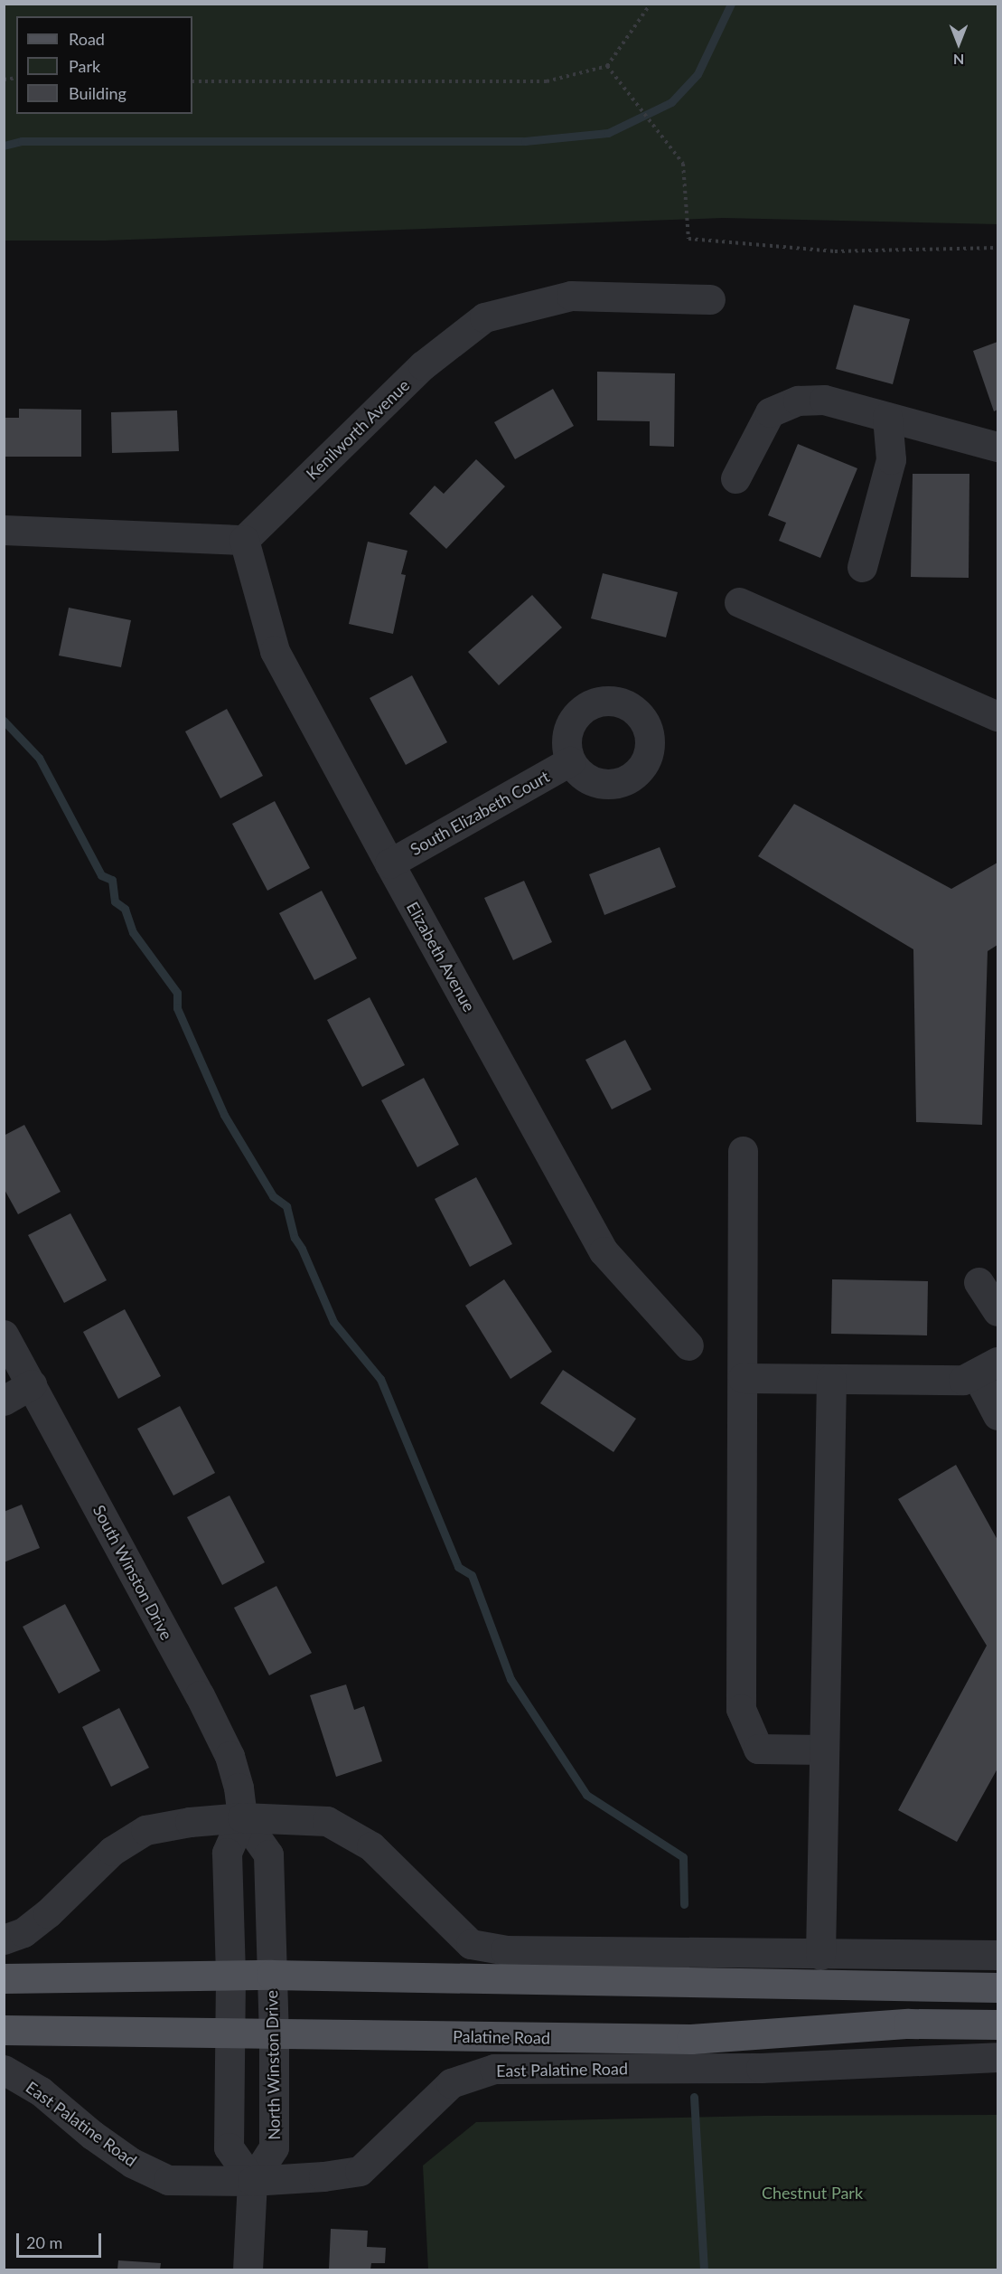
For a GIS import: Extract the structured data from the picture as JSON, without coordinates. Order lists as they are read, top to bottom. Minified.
{"streets":{"main road":["Palatine Road"],"street":["Kenilworth Avenue","South Elizabeth Court","Elizabeth Avenue","South Winston Drive","North Winston Drive","East Palatine Road"]},"crossings":[["Kenilworth Avenue","Elizabeth Avenue"],["South Elizabeth Court","Elizabeth Avenue"],["South Winston Drive","North Winston Drive"],["Palatine Road","North Winston Drive"],["North Winston Drive","East Palatine Road"]],"parks":["Chestnut Park"],"legend":["Road","Park","Building"],"scale_bar":"20 m","north":"bottom"}
